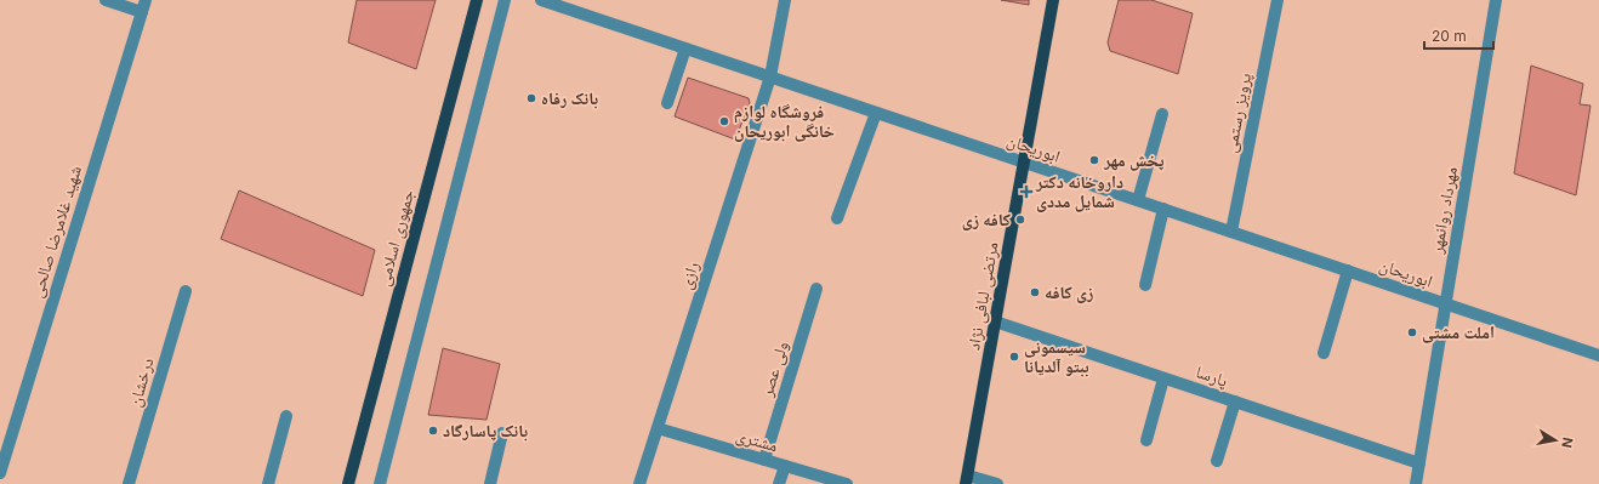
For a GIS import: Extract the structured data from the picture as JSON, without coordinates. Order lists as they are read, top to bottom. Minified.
{"streets":{"main road":["جمهوری اسلامی","مرتضی لبافی نژاد"],"street":["پرویز رستمی","ابوریحان","مهرداد روانمهر","شهید غلامرضا صالحی","رازی","ولی عصر","پارسا","درخشان","مشتری"]},"crossings":[["پرویز رستمی","ابوریحان"],["ابوریحان","مهرداد روانمهر"],["ابوریحان","رازی"],["ابوریحان","مرتضی لبافی نژاد"],["مهرداد روانمهر","پارسا"],["رازی","مشتری"],["مرتضی لبافی نژاد","پارسا"],["ولی عصر","مشتری"]],"places":{"other":["بانک رفاه","فروشگاه لوازم خانگی ابوریحان","پخش مهر","کافه زی","زی کافه","املت مشتی","سیسمونی ببتو آلدیانا","بانک پاسارگاد"],"health":["داروخانه دکتر شمایل مددی"]},"scale_bar":"20 m","north":"right"}
